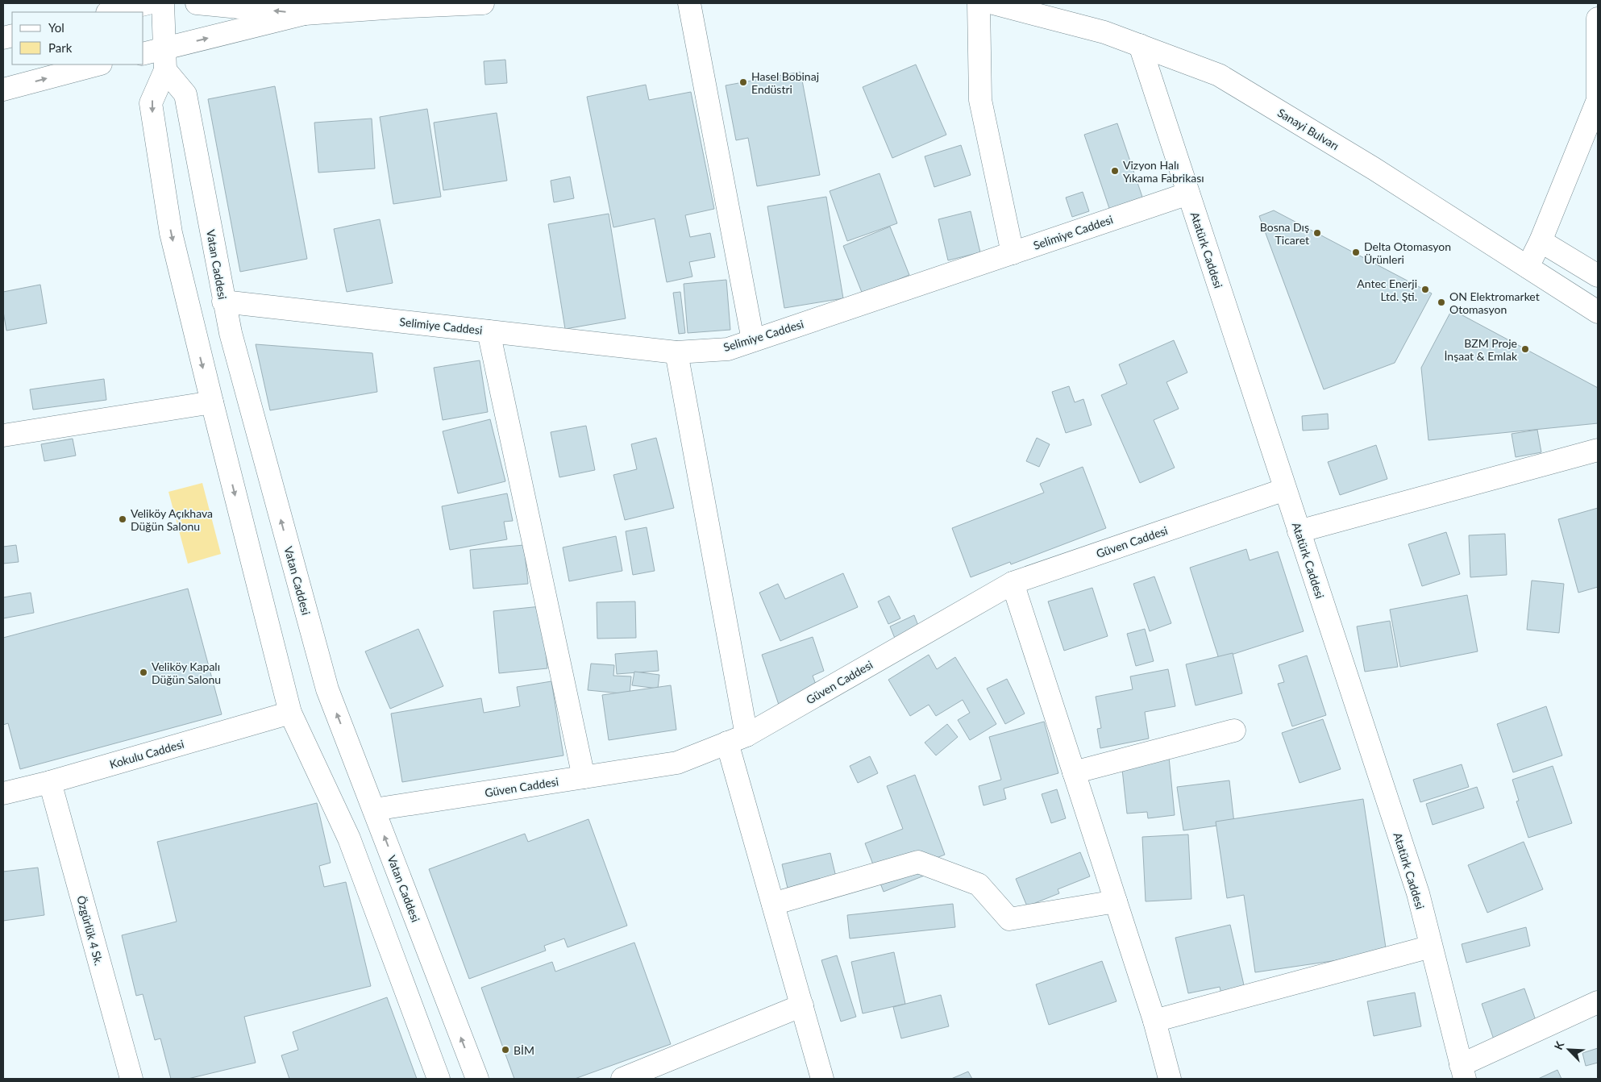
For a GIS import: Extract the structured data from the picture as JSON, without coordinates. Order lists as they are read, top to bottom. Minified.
{"streets":{"street":["Sanayi Bulvarı","Selimiye Caddesi","Atatürk Caddesi","Vatan Caddesi","Güven Caddesi","Kokulu Caddesi","Özgürlük 4 Sk."]},"crossings":[["Sanayi Bulvarı","Atatürk Caddesi"],["Selimiye Caddesi","Atatürk Caddesi"],["Selimiye Caddesi","Vatan Caddesi"],["Atatürk Caddesi","Güven Caddesi"],["Vatan Caddesi","Güven Caddesi"],["Kokulu Caddesi","Özgürlük 4 Sk."]],"places":["Hasel Bobinaj Endüstri","Vizyon Halı Yıkama Fabrikası","Bosna Dış Ticaret","Delta Otomasyon Ürünleri","Antec Enerji Ltd. Şti.","ON Elektromarket Otomasyon","BZM Proje İnşaat & Emlak","Veliköy Açıkhava Düğün Salonu","Veliköy Kapalı Düğün Salonu","BİM"],"legend":["Yol","Park"],"north":"top left"}
